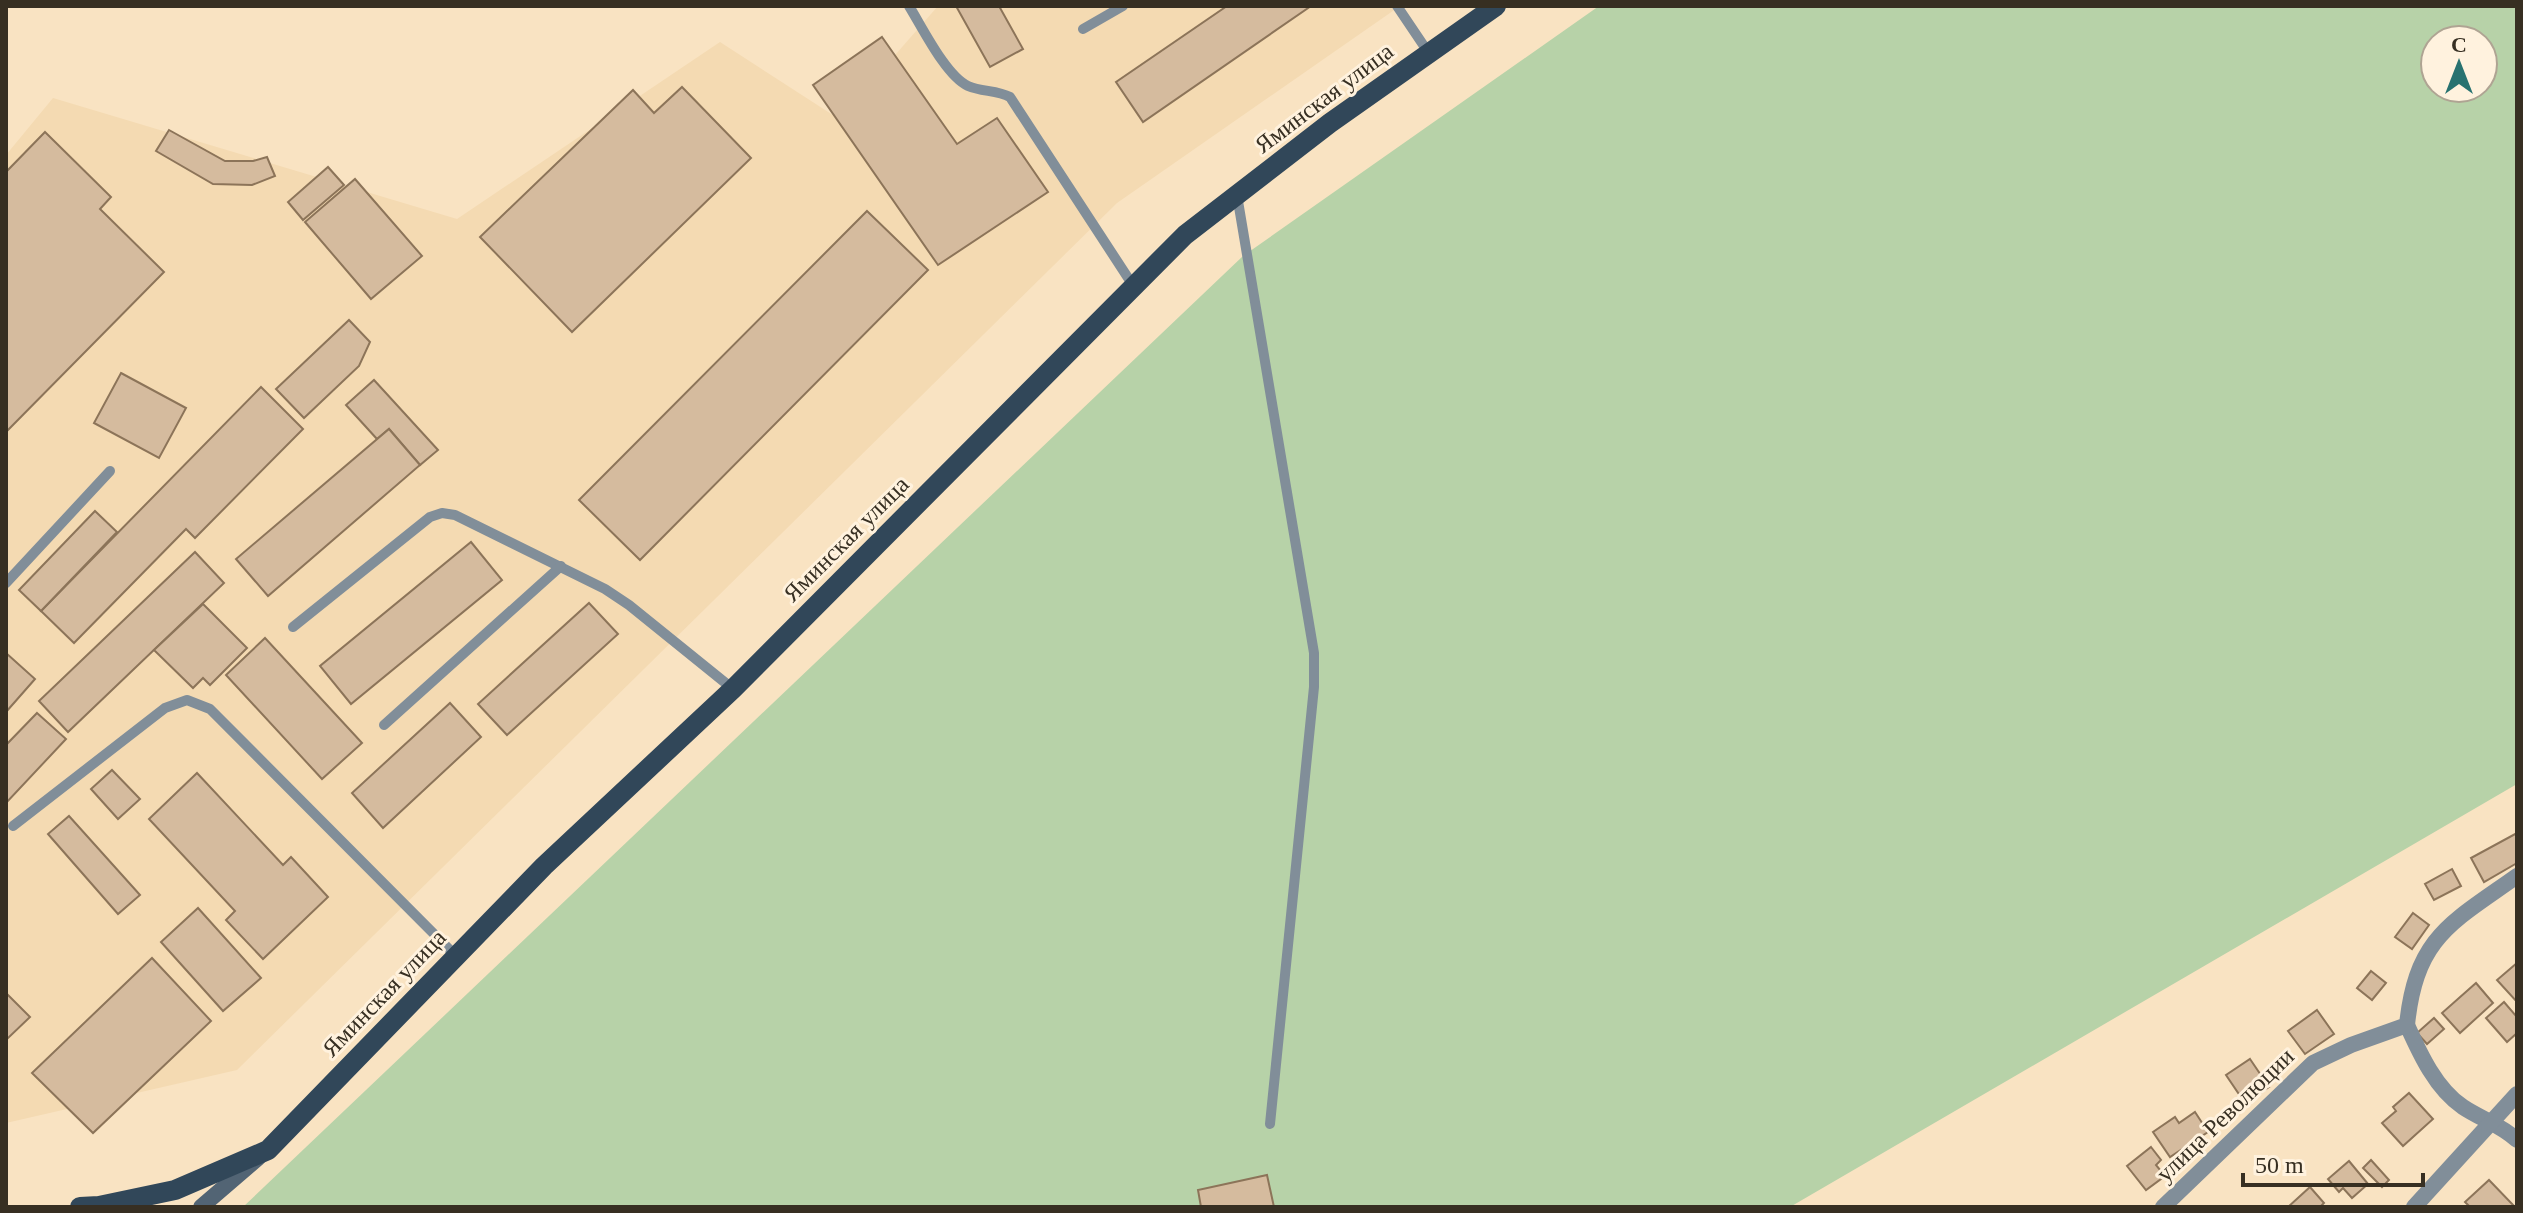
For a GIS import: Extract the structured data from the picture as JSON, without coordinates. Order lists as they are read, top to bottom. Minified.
{"streets":{"main road":["Яминская улица"],"street":["улица Революции"]},"scale_bar":"50 m","north":"top"}
